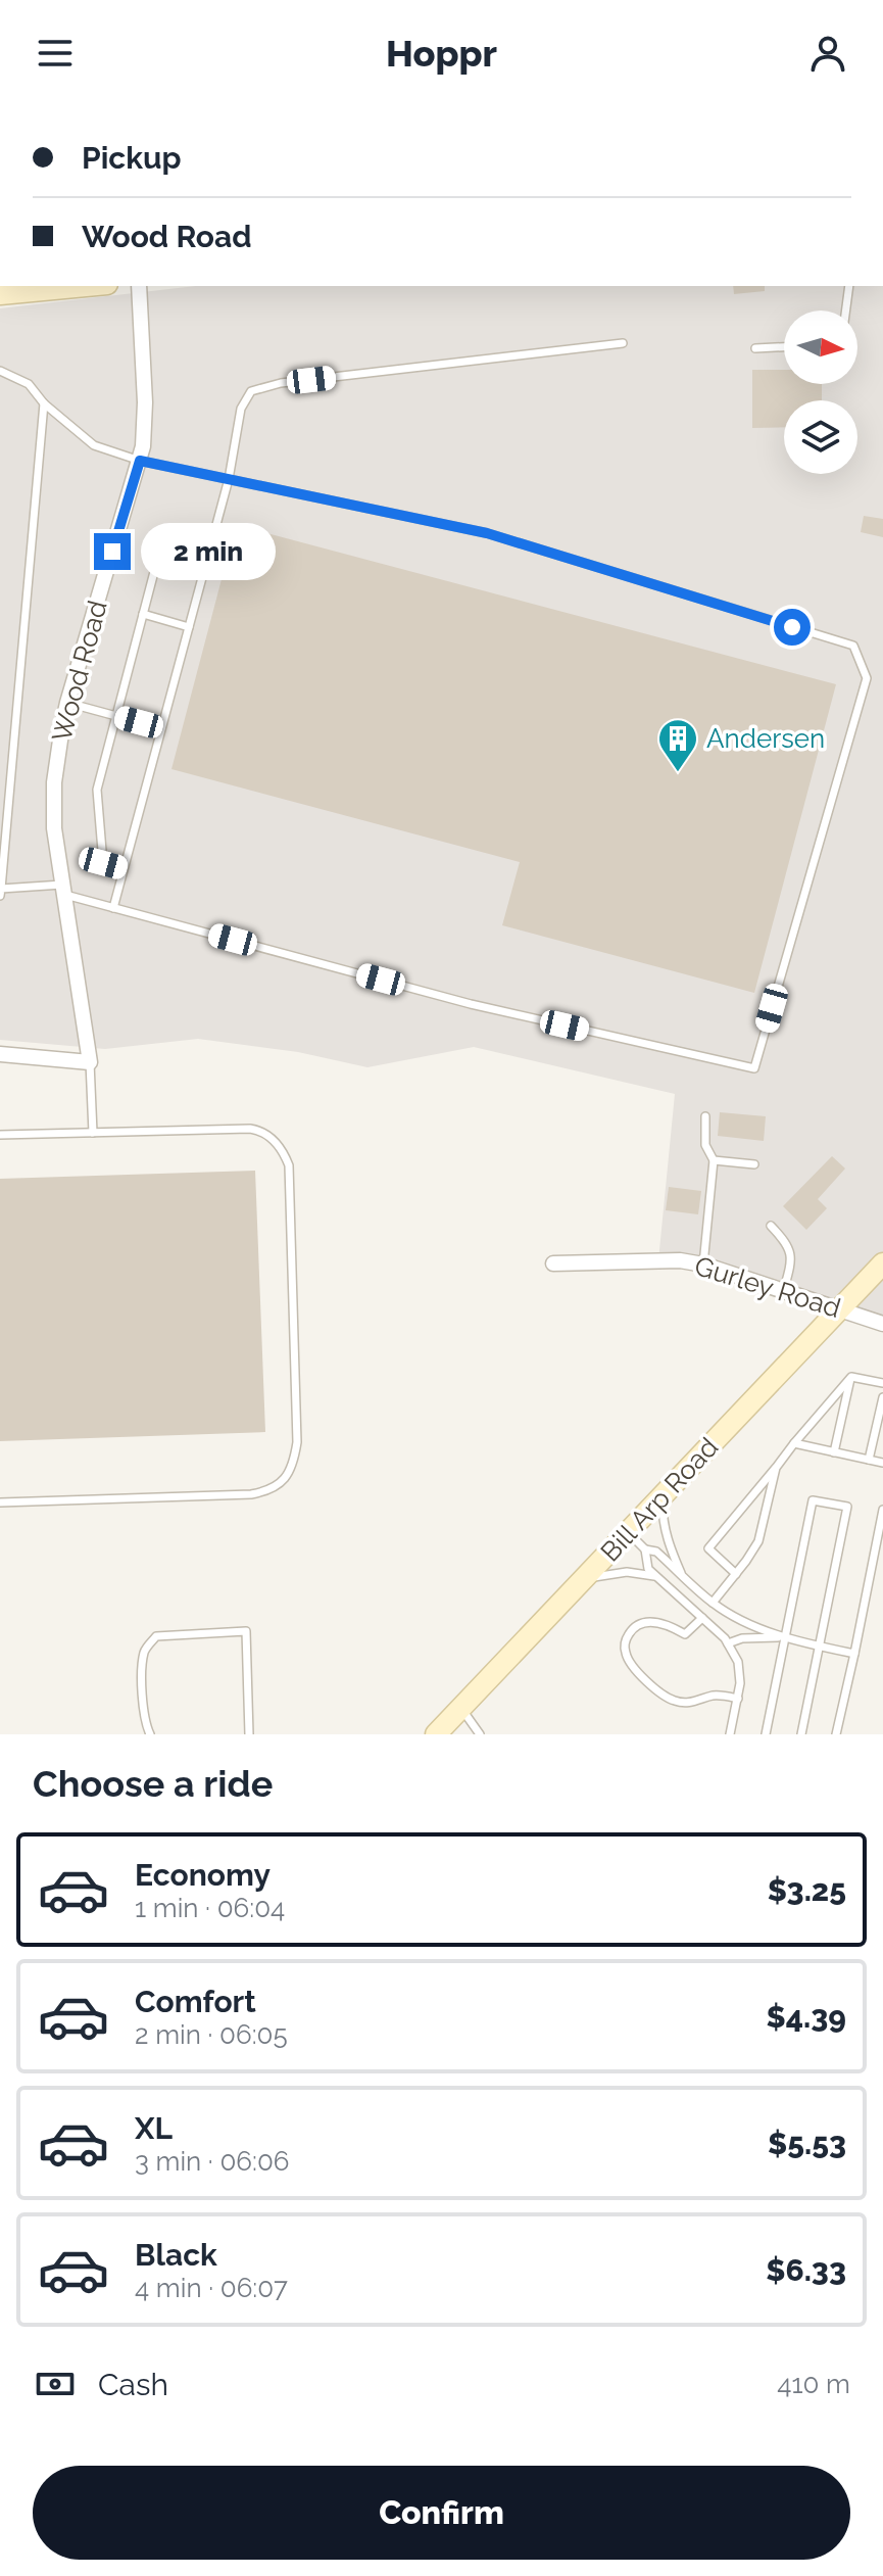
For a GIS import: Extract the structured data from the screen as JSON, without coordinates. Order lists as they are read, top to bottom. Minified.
{"streets":{"main road":["Bill Arp Road"],"street":["Wood Road","Gurley Road"]},"crossings":[["Gurley Road","Bill Arp Road"]],"places":{"building":["Andersen"]},"north":"right","page":{"header":"Hoppr","banner":["Pickup","Wood Road"],"bubble":"2 min","heading":"Choose a ride","list":[{"name":"Economy","note":"1 min · 06:04","value":"$3.25"},{"name":"Comfort","note":"2 min · 06:05","value":"$4.39"},{"name":"XL","note":"3 min · 06:06","value":"$5.53"},{"name":"Black","note":"4 min · 06:07","value":"$6.33"}],"pay":["Cash","410 m"],"buttons":"Confirm"}}
